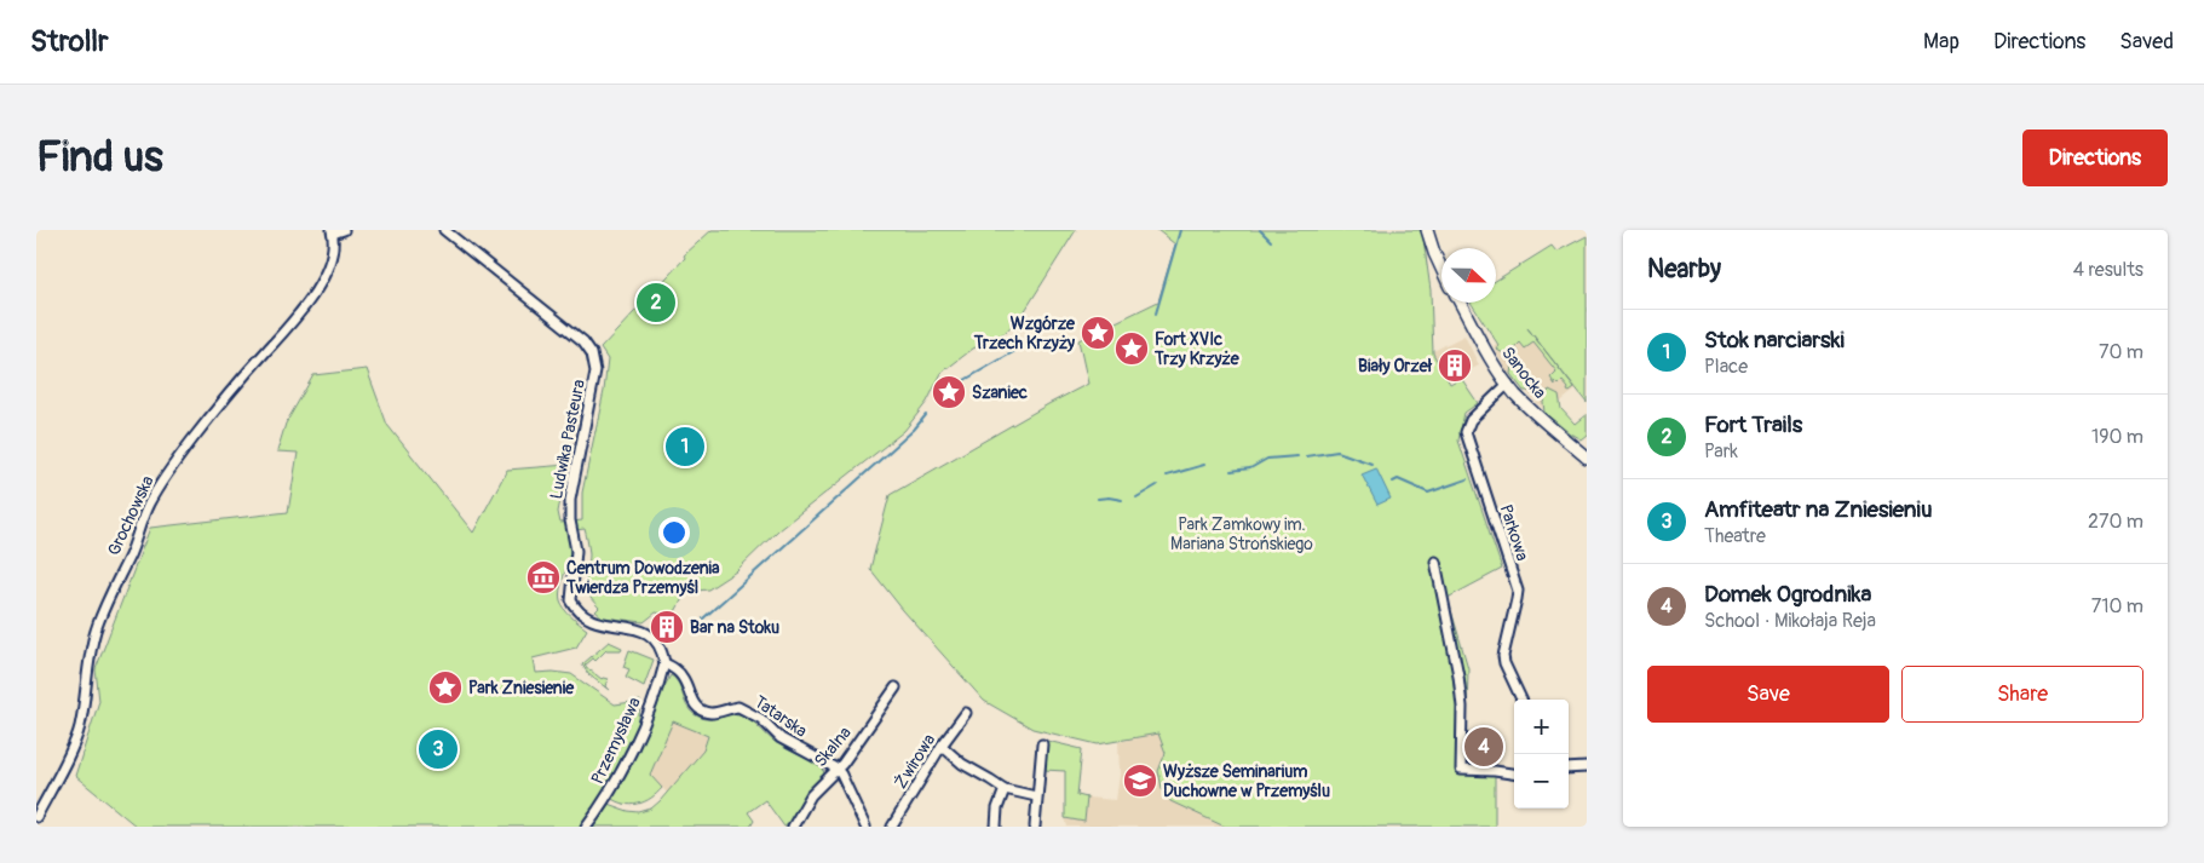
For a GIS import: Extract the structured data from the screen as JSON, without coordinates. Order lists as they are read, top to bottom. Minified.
{"streets":{"main road":["Sanocka"],"street":["Ludwika Pasteura","Grochowska","Parkowa","Tatarska","Przemysława","Skalna","Żwirowa"]},"crossings":[["Sanocka","Parkowa"],["Ludwika Pasteura","Tatarska"],["Ludwika Pasteura","Przemysława"],["Tatarska","Przemysława"],["Tatarska","Skalna"]],"parks":["Park Zamkowy im. Mariana Strońskiego"],"places":{"place":["Wzgórze Trzech Krzyży","Fort XVIc Trzy Krzyże","Szaniec","Park Zniesienie"],"building":["Biały Orzeł","Bar na Stoku"],"museum":["Centrum Dowodzenia Twierdza Przemyśl"],"school or university":["Wyższe Seminarium Duchowne w Przemyślu"]},"north":"right","page":{"header":"Strollr","nav":["Map","Directions","Saved"],"buttons":["Directions",["Save","Share"]],"title":"Find us","heading":["Nearby","4 results"],"pins":["2","1","4","3"],"list":[{"mark":"1","name":"Stok narciarski","note":"Place","value":"70 m"},{"mark":"2","name":"Fort Trails","note":"Park","value":"190 m"},{"mark":"3","name":"Amfiteatr na Zniesieniu","note":"Theatre","value":"270 m"},{"mark":"4","name":"Domek Ogrodnika","note":"School · Mikołaja Reja","value":"710 m"}],"map_buttons":["+","−"]}}
